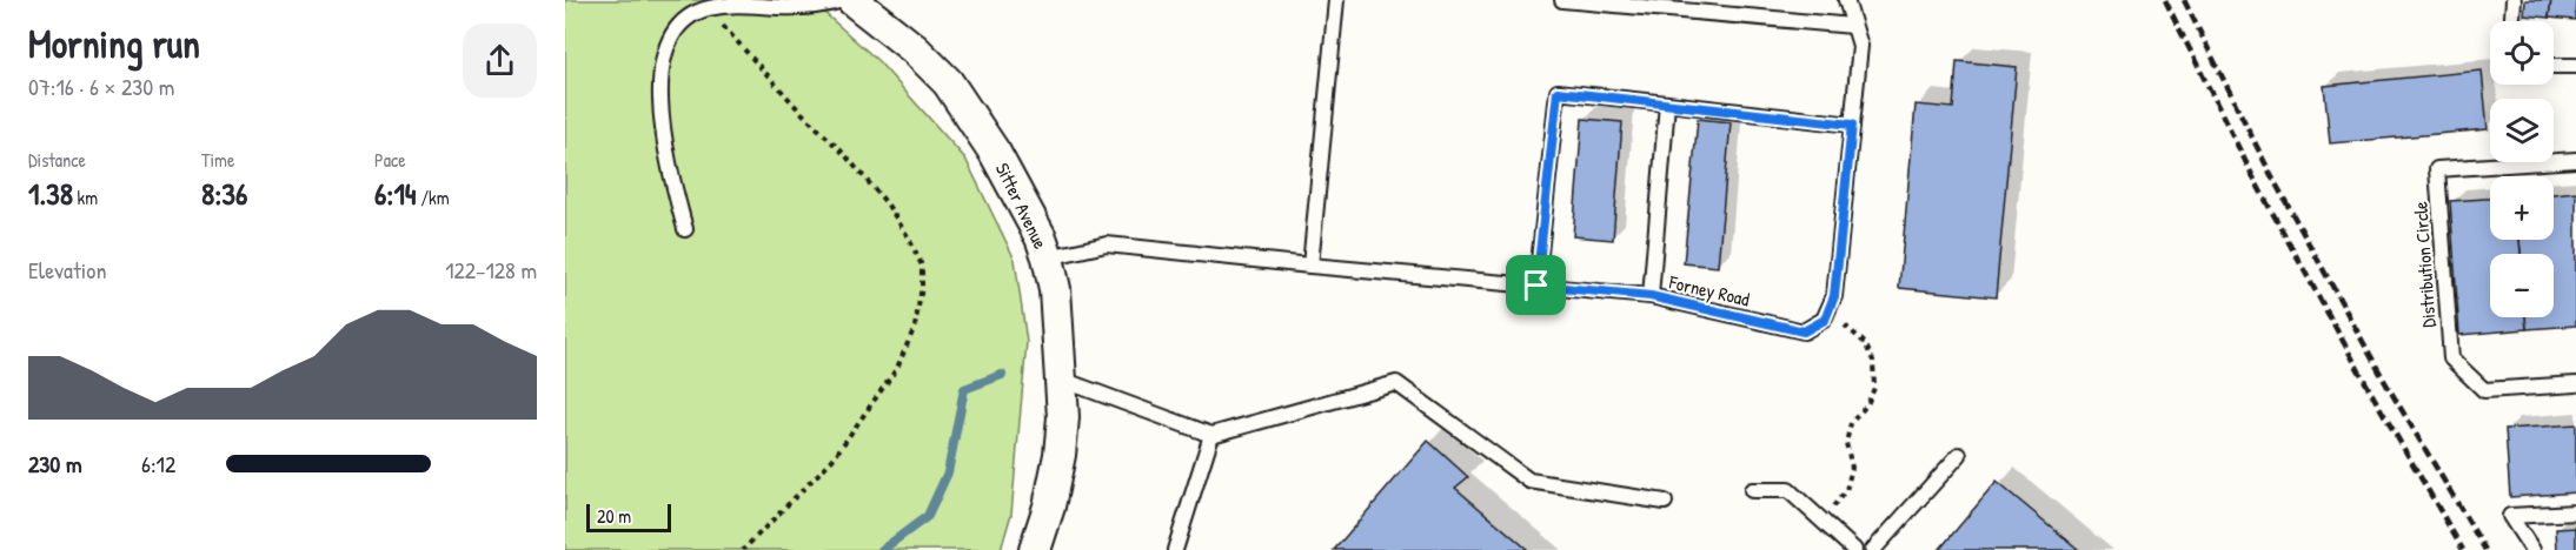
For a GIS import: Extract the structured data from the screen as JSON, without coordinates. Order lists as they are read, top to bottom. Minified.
{"streets":{"street":["Sitter Avenue"],"lane":["Distribution Circle","Forney Road"]},"crossings":[["Sitter Avenue","Forney Road"]],"scale_bar":"20 m","page":{"heading":["Morning run","07:16 · 6 × 230 m"],"map_buttons":["+","−"],"stats":[["Distance","1.38 km"],["Time","8:36"],["Pace","6:14 /km"]],"chart":["Elevation","122–128 m"],"list":[{"name":"230 m","note":"6:12"}],"scale":"20 m"}}
